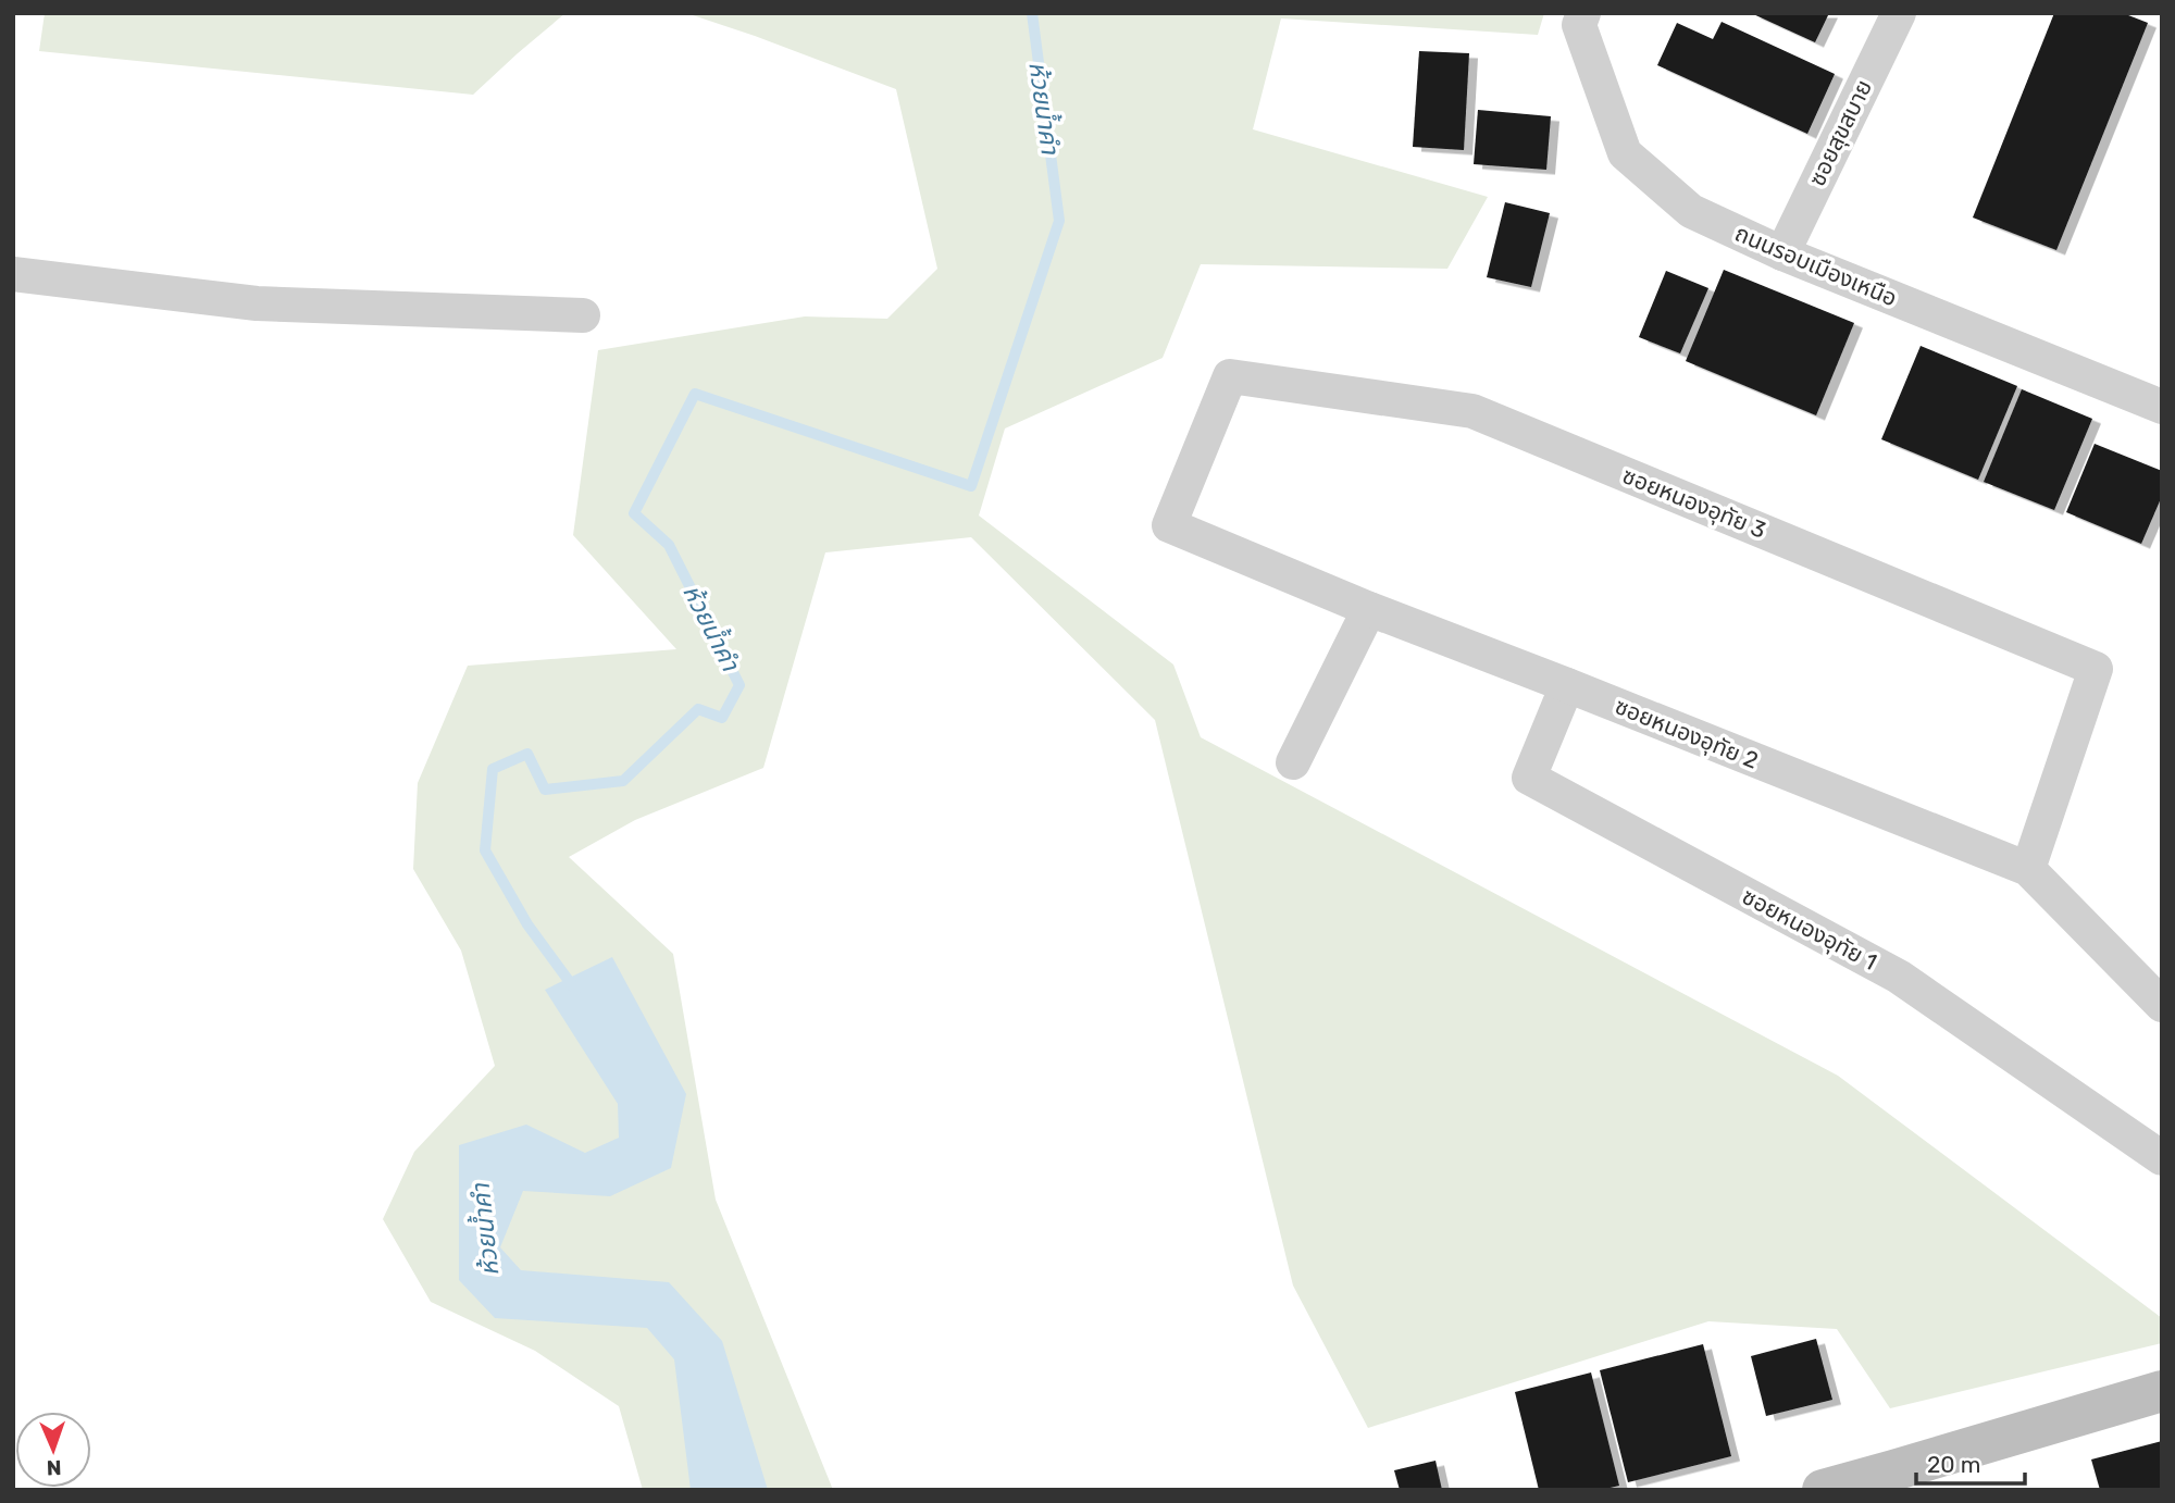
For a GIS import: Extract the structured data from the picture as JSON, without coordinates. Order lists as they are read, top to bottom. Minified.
{"streets":{"street":["ซอยสุขสบาย","ถนนรอบเมืองเหนือ","ซอยหนองอุทัย 3","ซอยหนองอุทัย 2","ซอยหนองอุทัย 1"]},"crossings":[["ซอยสุขสบาย","ถนนรอบเมืองเหนือ"],["ซอยหนองอุทัย 3","ซอยหนองอุทัย 2"],["ซอยหนองอุทัย 2","ซอยหนองอุทัย 1"]],"water":["ห้วยน้ำคำ"],"scale_bar":"20 m","north":"bottom"}
